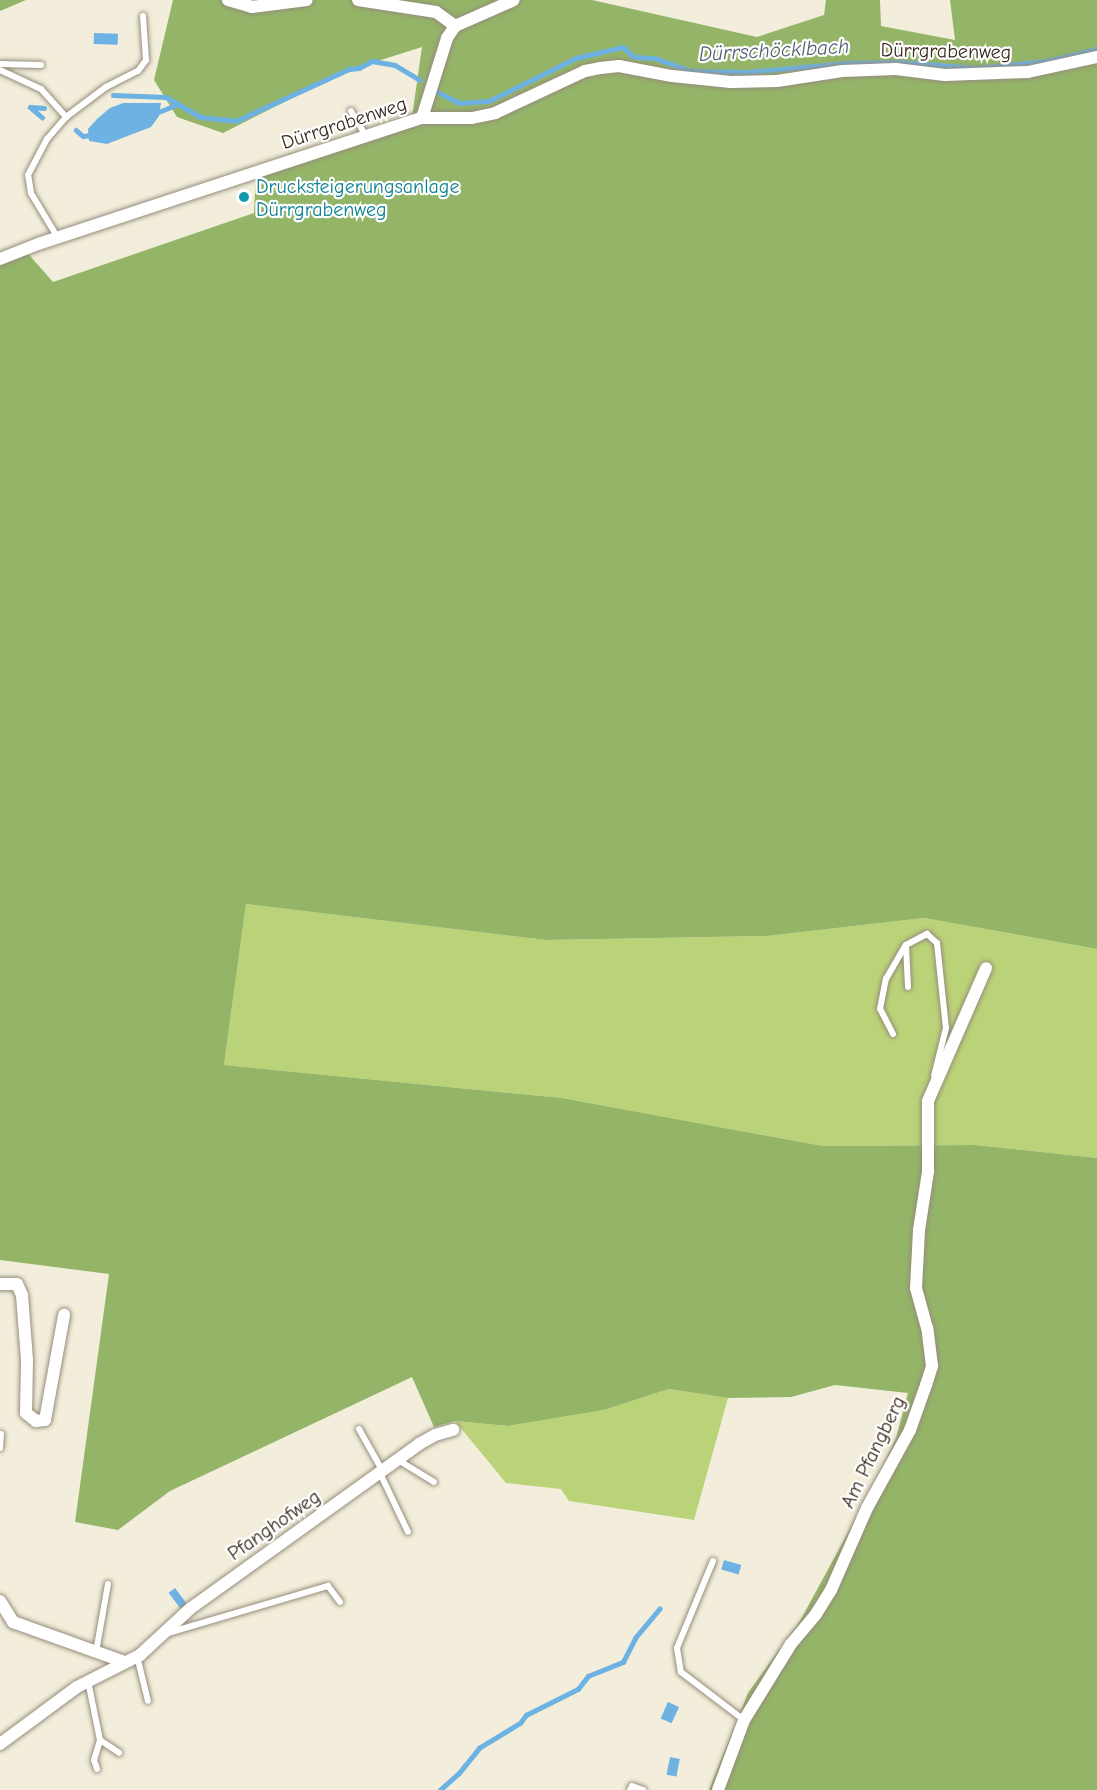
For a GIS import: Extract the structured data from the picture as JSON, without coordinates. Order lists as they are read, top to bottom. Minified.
{"streets":{"street":["Dürrgrabenweg","Am Pfangberg","Pfanghofweg"]},"water":["Dürrschöcklbach"],"places":["Drucksteigerungsanlage Dürrgrabenweg"]}
